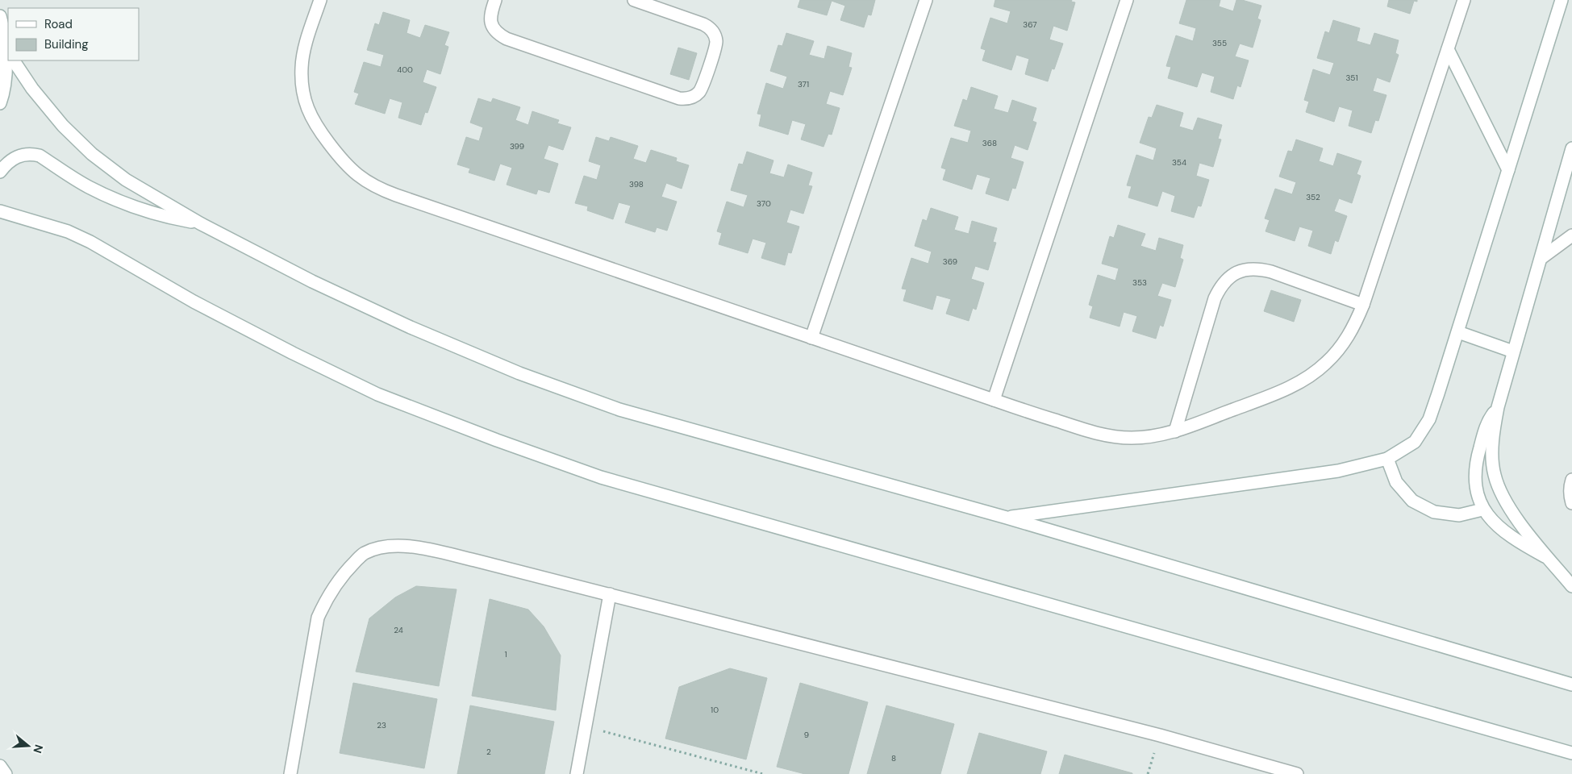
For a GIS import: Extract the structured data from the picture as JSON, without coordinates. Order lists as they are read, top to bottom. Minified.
{"house_numbers":["367","355","400","351","371","368","399","354","398","352","370","369","353","24","1","10","23","9","2","8"],"legend":["Road","Building"],"north":"right"}
